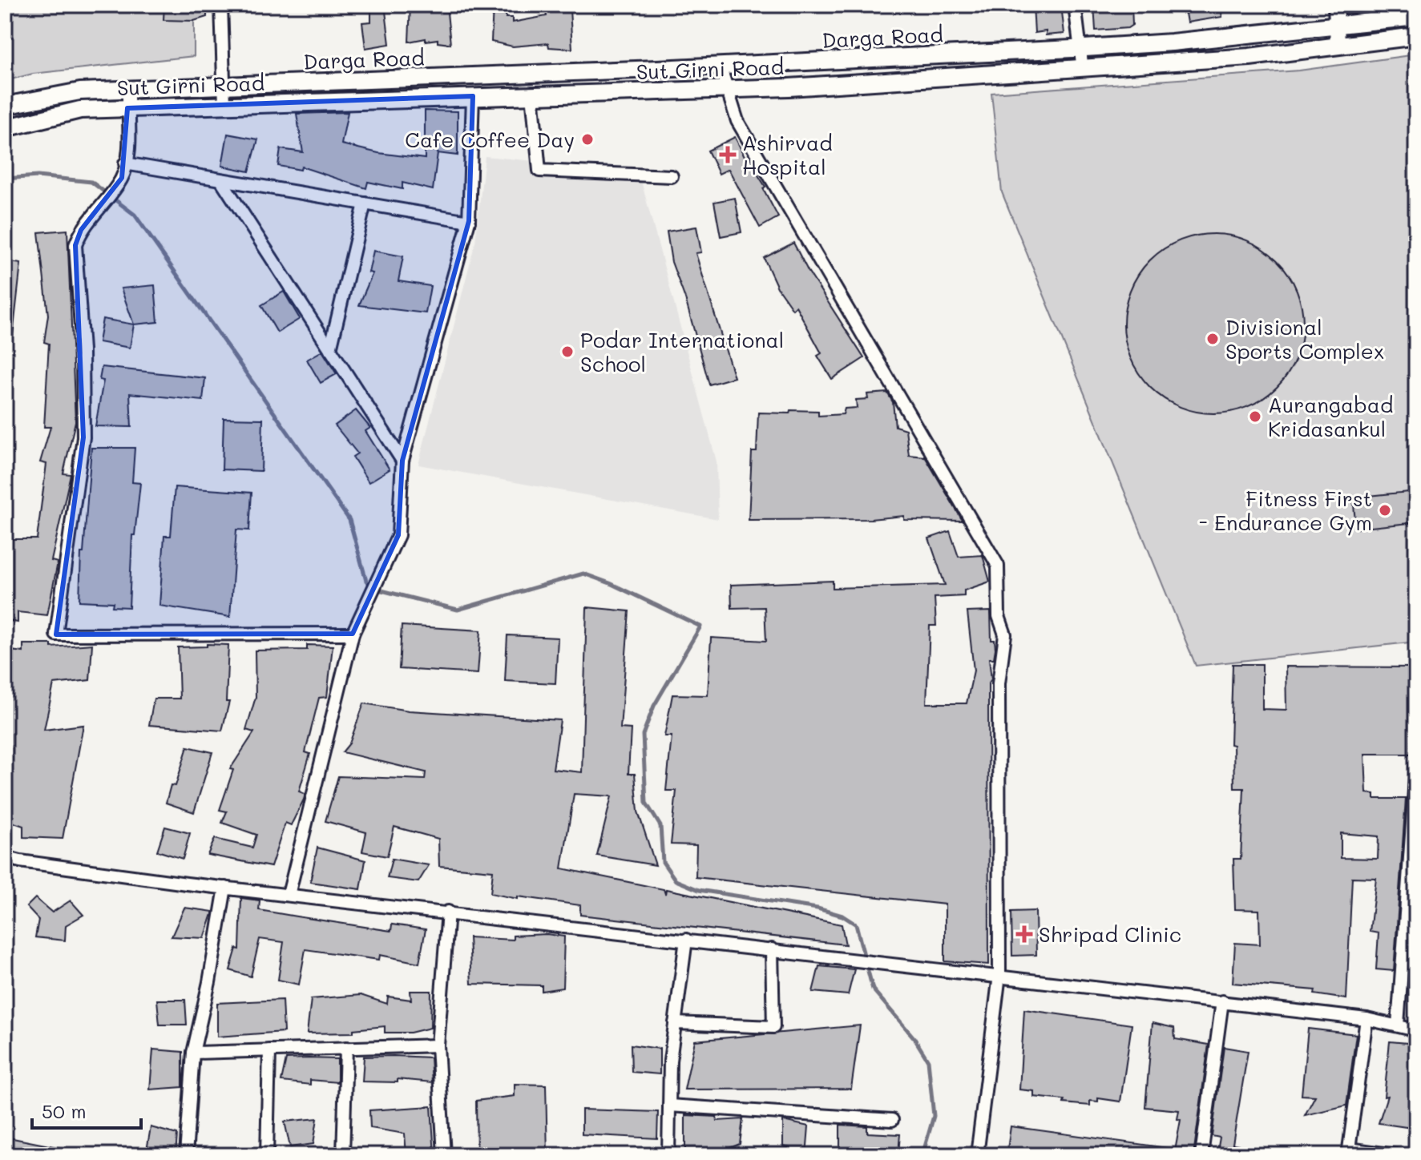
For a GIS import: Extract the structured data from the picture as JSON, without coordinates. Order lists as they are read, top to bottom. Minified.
{"streets":{"main road":["Darga Road","Sut Girni Road"]},"places":{"other":["Cafe Coffee Day","Divisional Sports Complex","Podar International School","Aurangabad Kridasankul","Fitness First - Endurance Gym"],"health":["Ashirvad Hospital","Shripad Clinic"]},"scale_bar":"50 m"}
